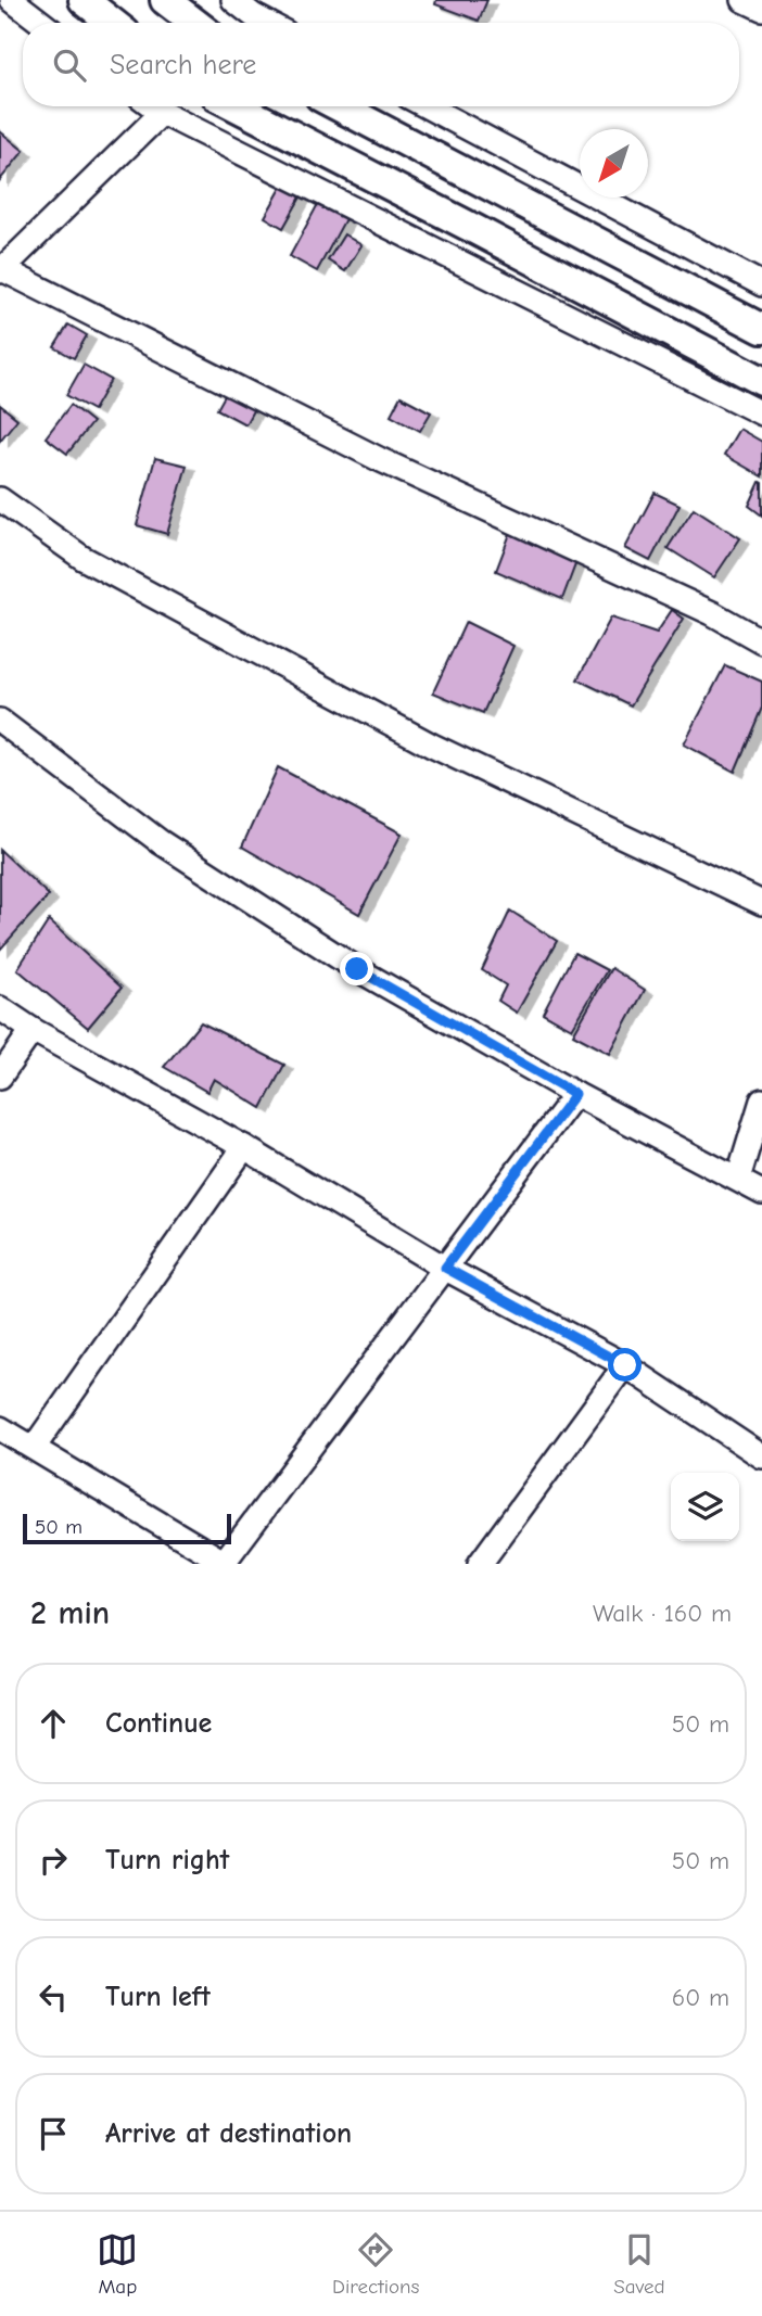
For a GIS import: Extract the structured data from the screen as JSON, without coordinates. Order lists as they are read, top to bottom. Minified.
{"scale_bar":"50 m","north":"bottom left","page":{"search":"Search here","scale":"50 m","heading":["2 min","Walk · 160 m"],"list":[["Continue","50 m"],["Turn right","50 m"],["Turn left","60 m"],"Arrive at destination"],"nav":["Map","Directions","Saved"]}}
